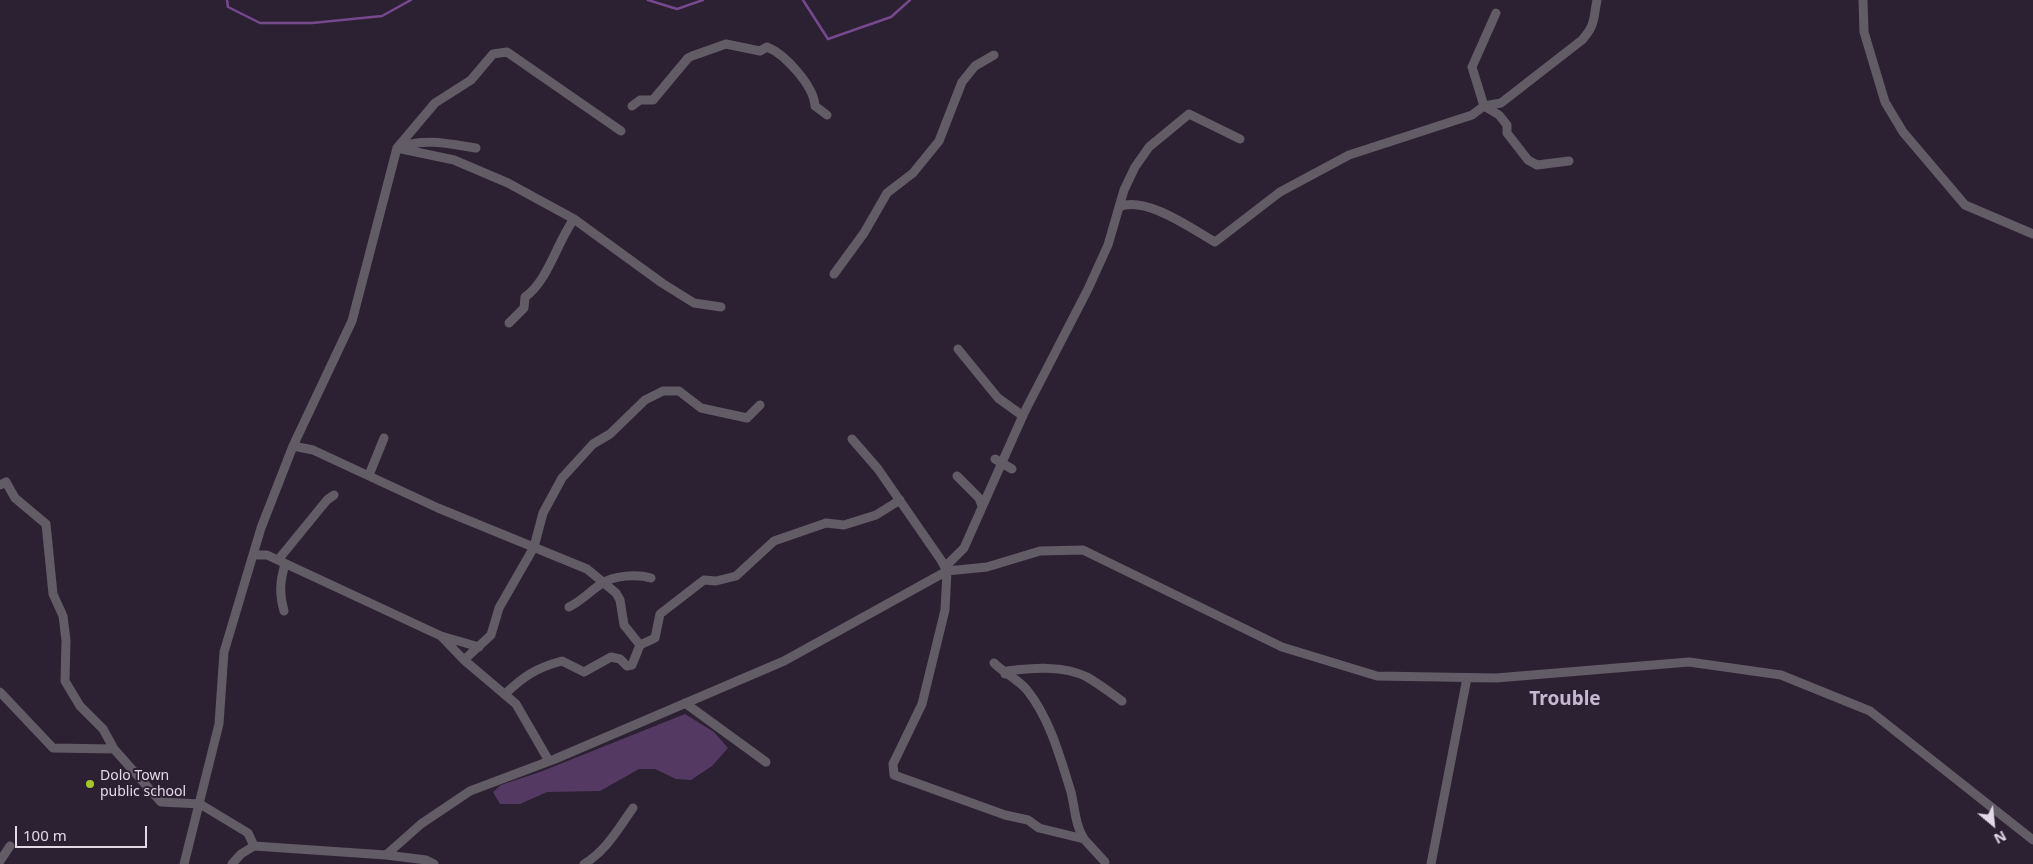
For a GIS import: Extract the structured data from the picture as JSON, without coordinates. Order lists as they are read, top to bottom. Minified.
{"districts":["Trouble"],"places":["Dolo Town public school"],"scale_bar":"100 m","north":"bottom right"}
